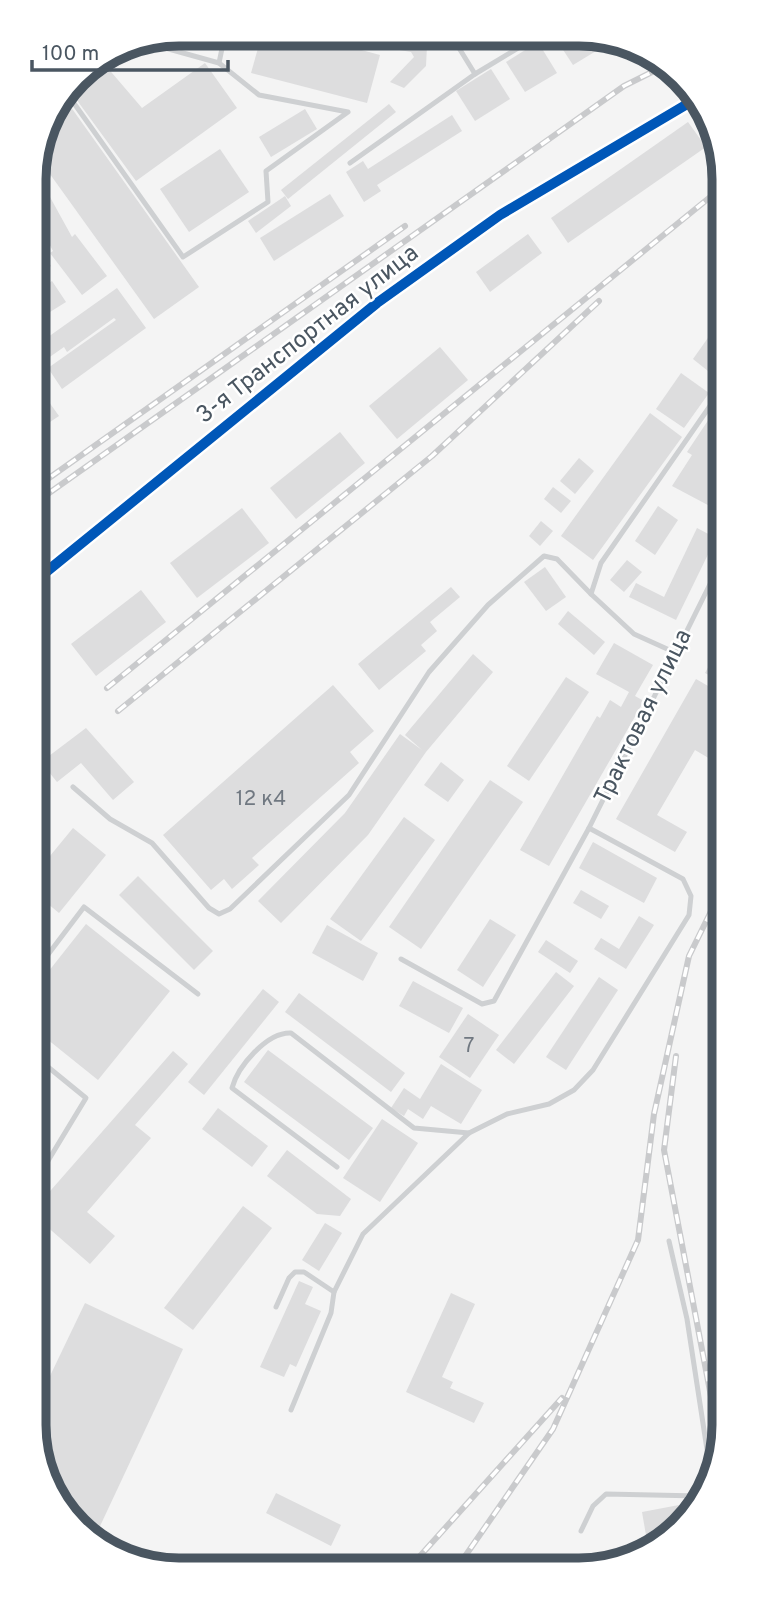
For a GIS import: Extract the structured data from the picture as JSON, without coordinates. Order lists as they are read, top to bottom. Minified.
{"streets":{"street":["3-я Транспортная улица"],"lane":["Трактовая улица"]},"house_numbers":["12 к4","7"],"scale_bar":"100 m"}
